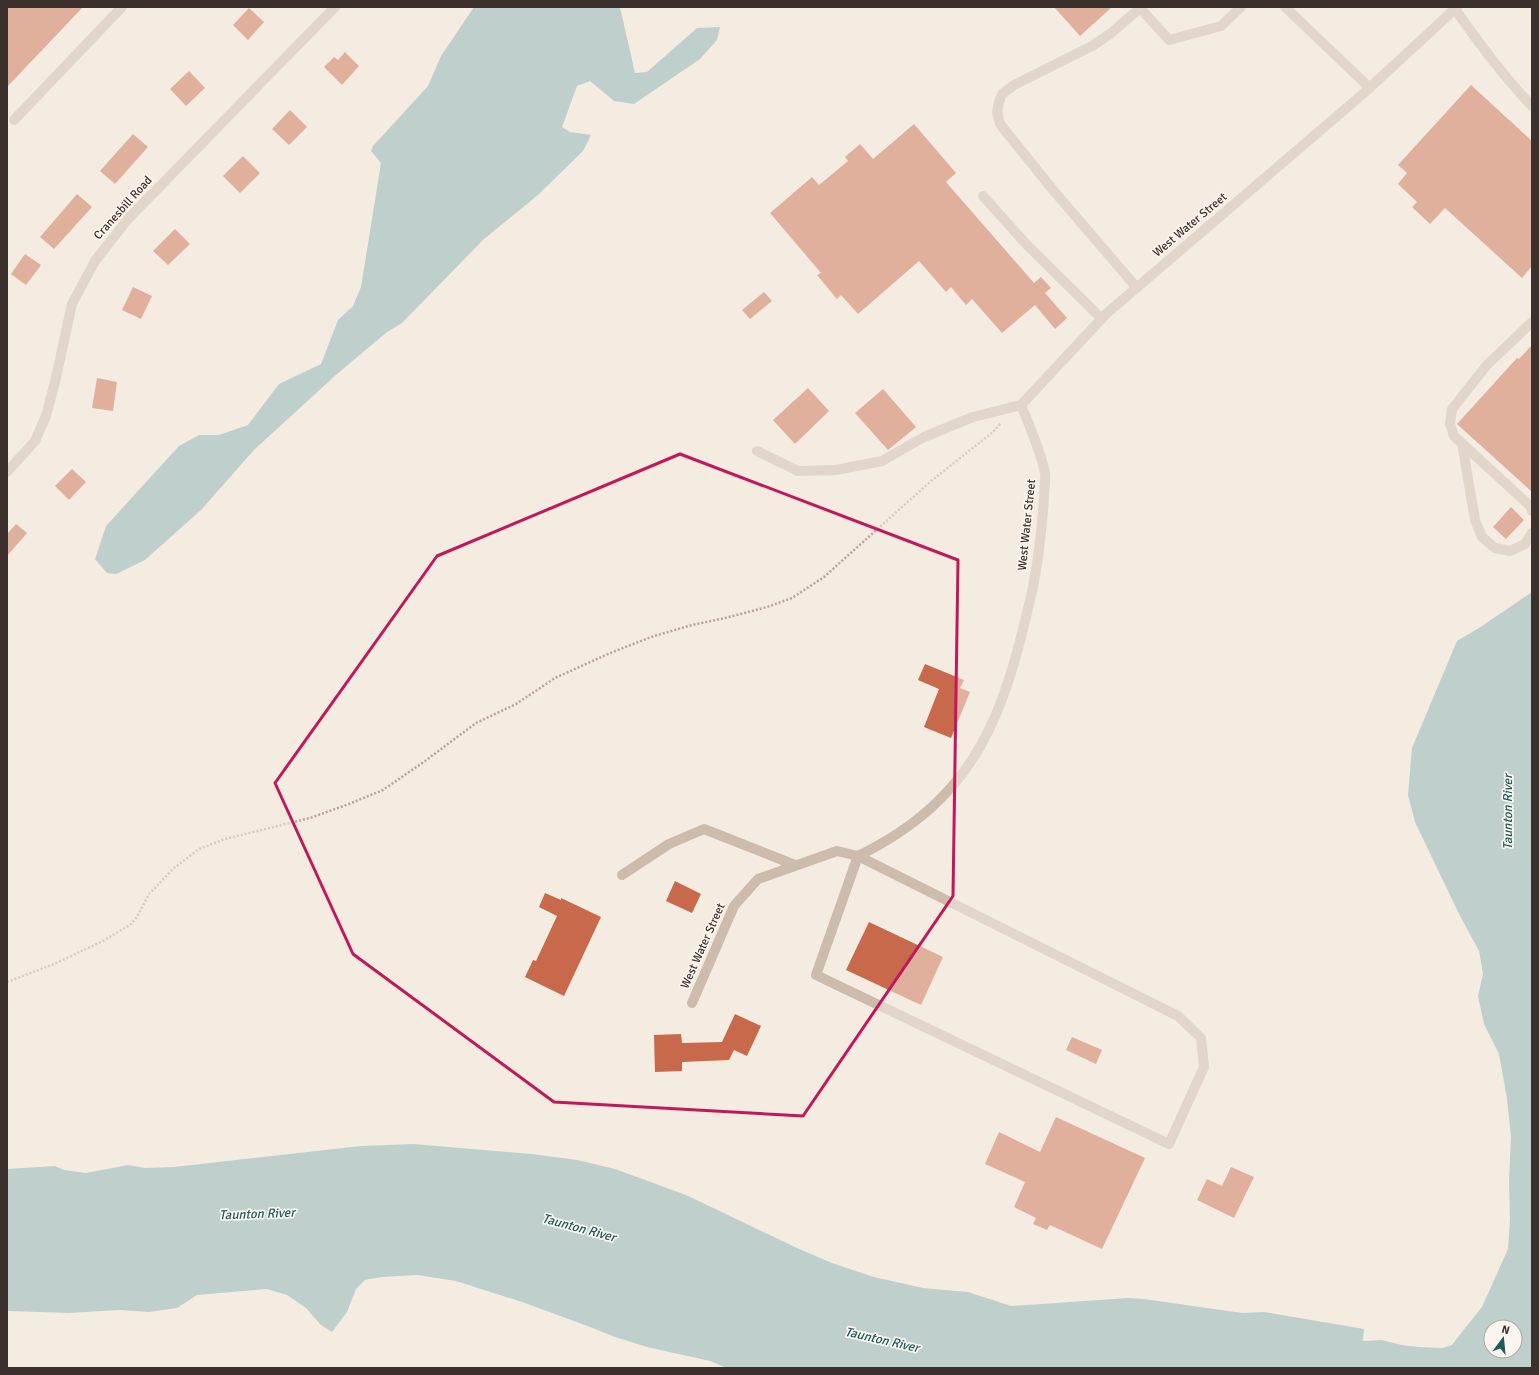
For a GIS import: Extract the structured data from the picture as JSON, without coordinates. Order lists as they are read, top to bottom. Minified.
{"streets":{"street":["Cranesbill Road","West Water Street"]},"water":["Taunton River"],"north":"top"}
